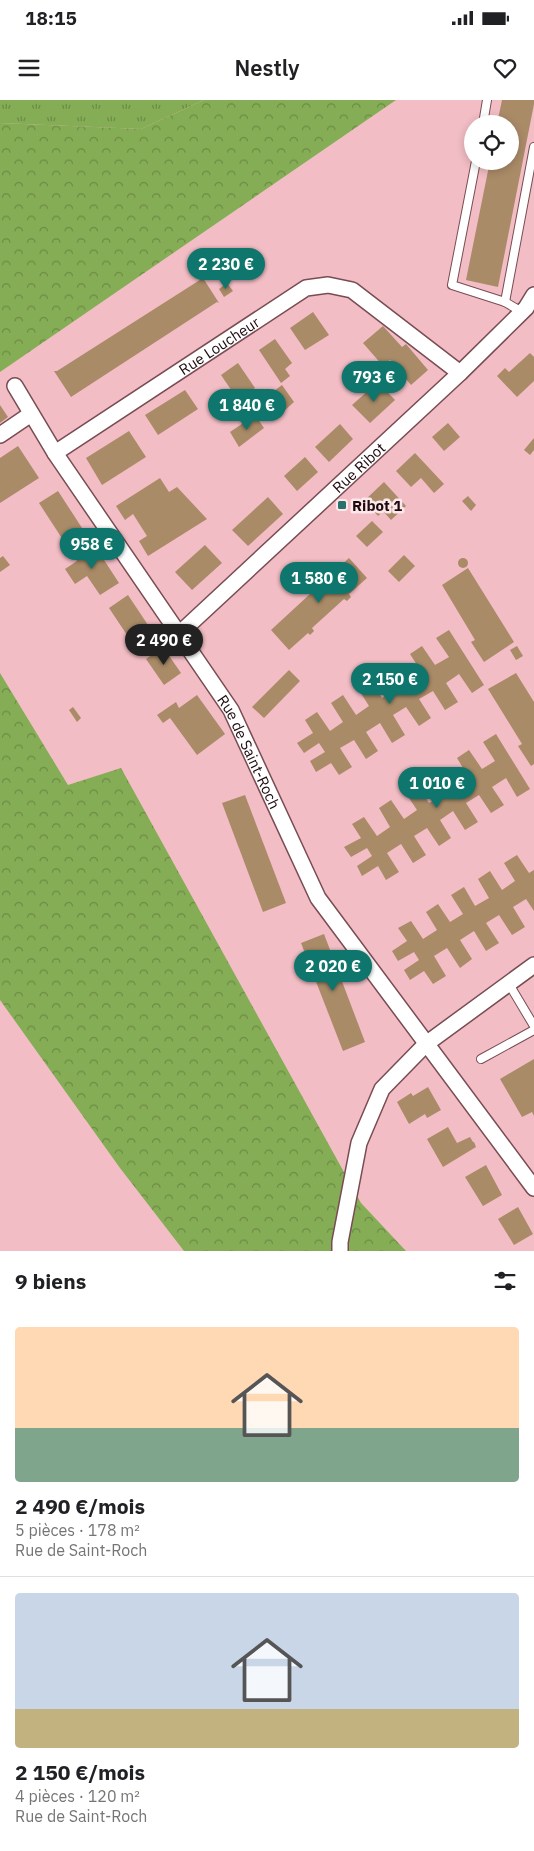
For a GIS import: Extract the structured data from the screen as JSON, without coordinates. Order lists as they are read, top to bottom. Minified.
{"streets":{"street":["Rue Loucheur","Rue Ribot","Rue de Saint-Roch"]},"crossings":[["Rue Loucheur","Rue Ribot"],["Rue Loucheur","Rue de Saint-Roch"],["Rue Ribot","Rue de Saint-Roch"]],"places":{"transit":["Ribot 1"]},"page":{"status":"18:15","header":"Nestly","price":["2 230 €","793 €","1 840 €","958 €","1 580 €","2 490 €","2 150 €","1 010 €","2 020 €"],"heading":"9 biens","list":[{"name":"2 490 €/mois","note":"5 pièces · 178 m² · Rue de Saint-Roch"},{"name":"2 150 €/mois","note":"4 pièces · 120 m² · Rue de Saint-Roch"}]}}
